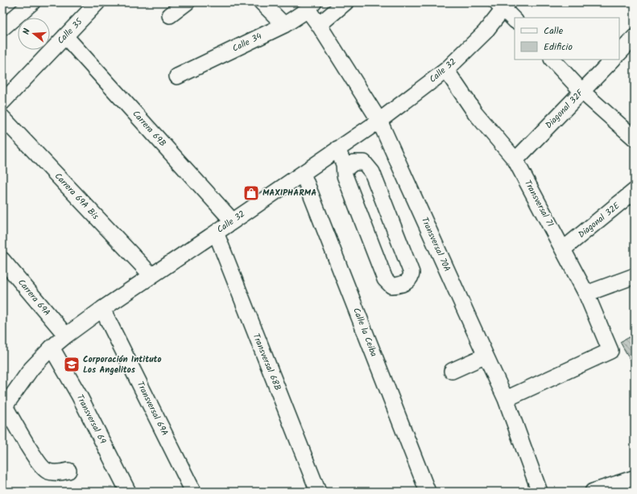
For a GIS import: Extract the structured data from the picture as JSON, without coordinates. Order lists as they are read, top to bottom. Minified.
{"streets":{"street":["Calle 35","Calle 34","Calle 32","Diagonal 32F","Carrera 69B","Carrera 69A Bis","Transversal 71","Diagonal 32E","Transversal 70A","Carrera 69A","Calle la Ceiba","Transversal 68B","Transversal 69A","Transversal 69"]},"crossings":[["Calle 35","Carrera 69B"],["Calle 34","Transversal 70A"],["Calle 32","Carrera 69B"],["Calle 32","Carrera 69A Bis"],["Calle 32","Transversal 71"],["Calle 32","Transversal 70A"],["Calle 32","Carrera 69A"],["Calle 32","Calle la Ceiba"],["Calle 32","Transversal 68B"],["Calle 32","Transversal 69A"],["Calle 32","Transversal 69"],["Diagonal 32F","Transversal 71"],["Transversal 71","Diagonal 32E"],["Transversal 71","Transversal 70A"]],"places":{"shop":["MAXIPHARMA"],"school or university":["Corporación Intituto Los Angelitos"]},"legend":["Calle","Edificio"],"north":"left"}
